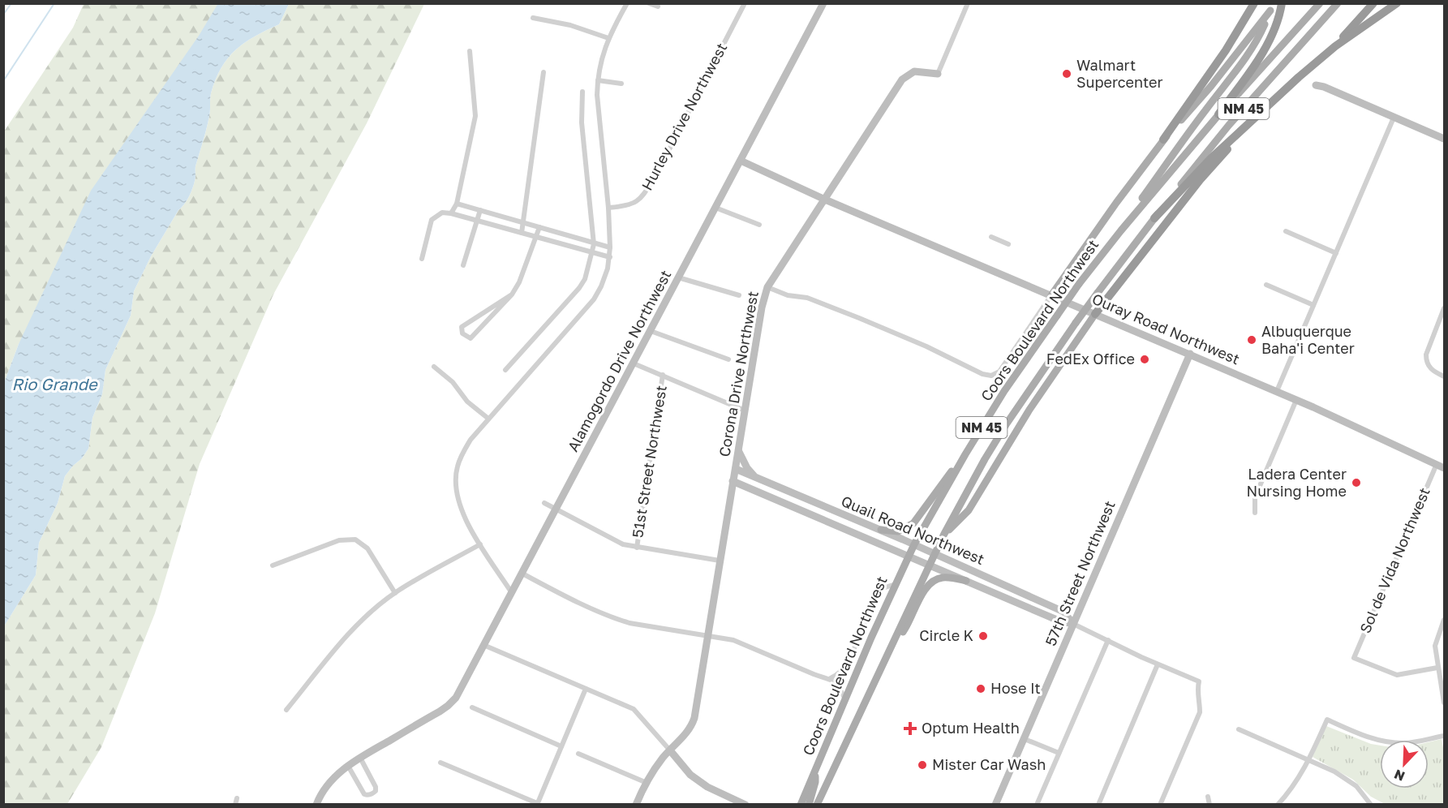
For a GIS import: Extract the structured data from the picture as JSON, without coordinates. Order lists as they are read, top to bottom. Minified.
{"streets":{"main road":["NM 45","Coors Boulevard Northwest"],"street":["Hurley Drive Northwest","Ouray Road Northwest","Alamogordo Drive Northwest","Corona Drive Northwest","51st Street Northwest","Quail Road Northwest","Sol de Vida Northwest","57th Street Northwest"]},"crossings":[["Coors Boulevard Northwest","Quail Road Northwest"],["Ouray Road Northwest","Alamogordo Drive Northwest"],["Ouray Road Northwest","Corona Drive Northwest"],["Ouray Road Northwest","Sol de Vida Northwest"],["Ouray Road Northwest","57th Street Northwest"],["Corona Drive Northwest","Quail Road Northwest"],["Quail Road Northwest","57th Street Northwest"]],"water":["Rio Grande"],"places":{"other":["Walmart Supercenter","Albuquerque Baha'i Center","FedEx Office","Ladera Center Nursing Home","Circle K","Hose It","Mister Car Wash"],"health":["Optum Health"]},"north":"bottom left"}
